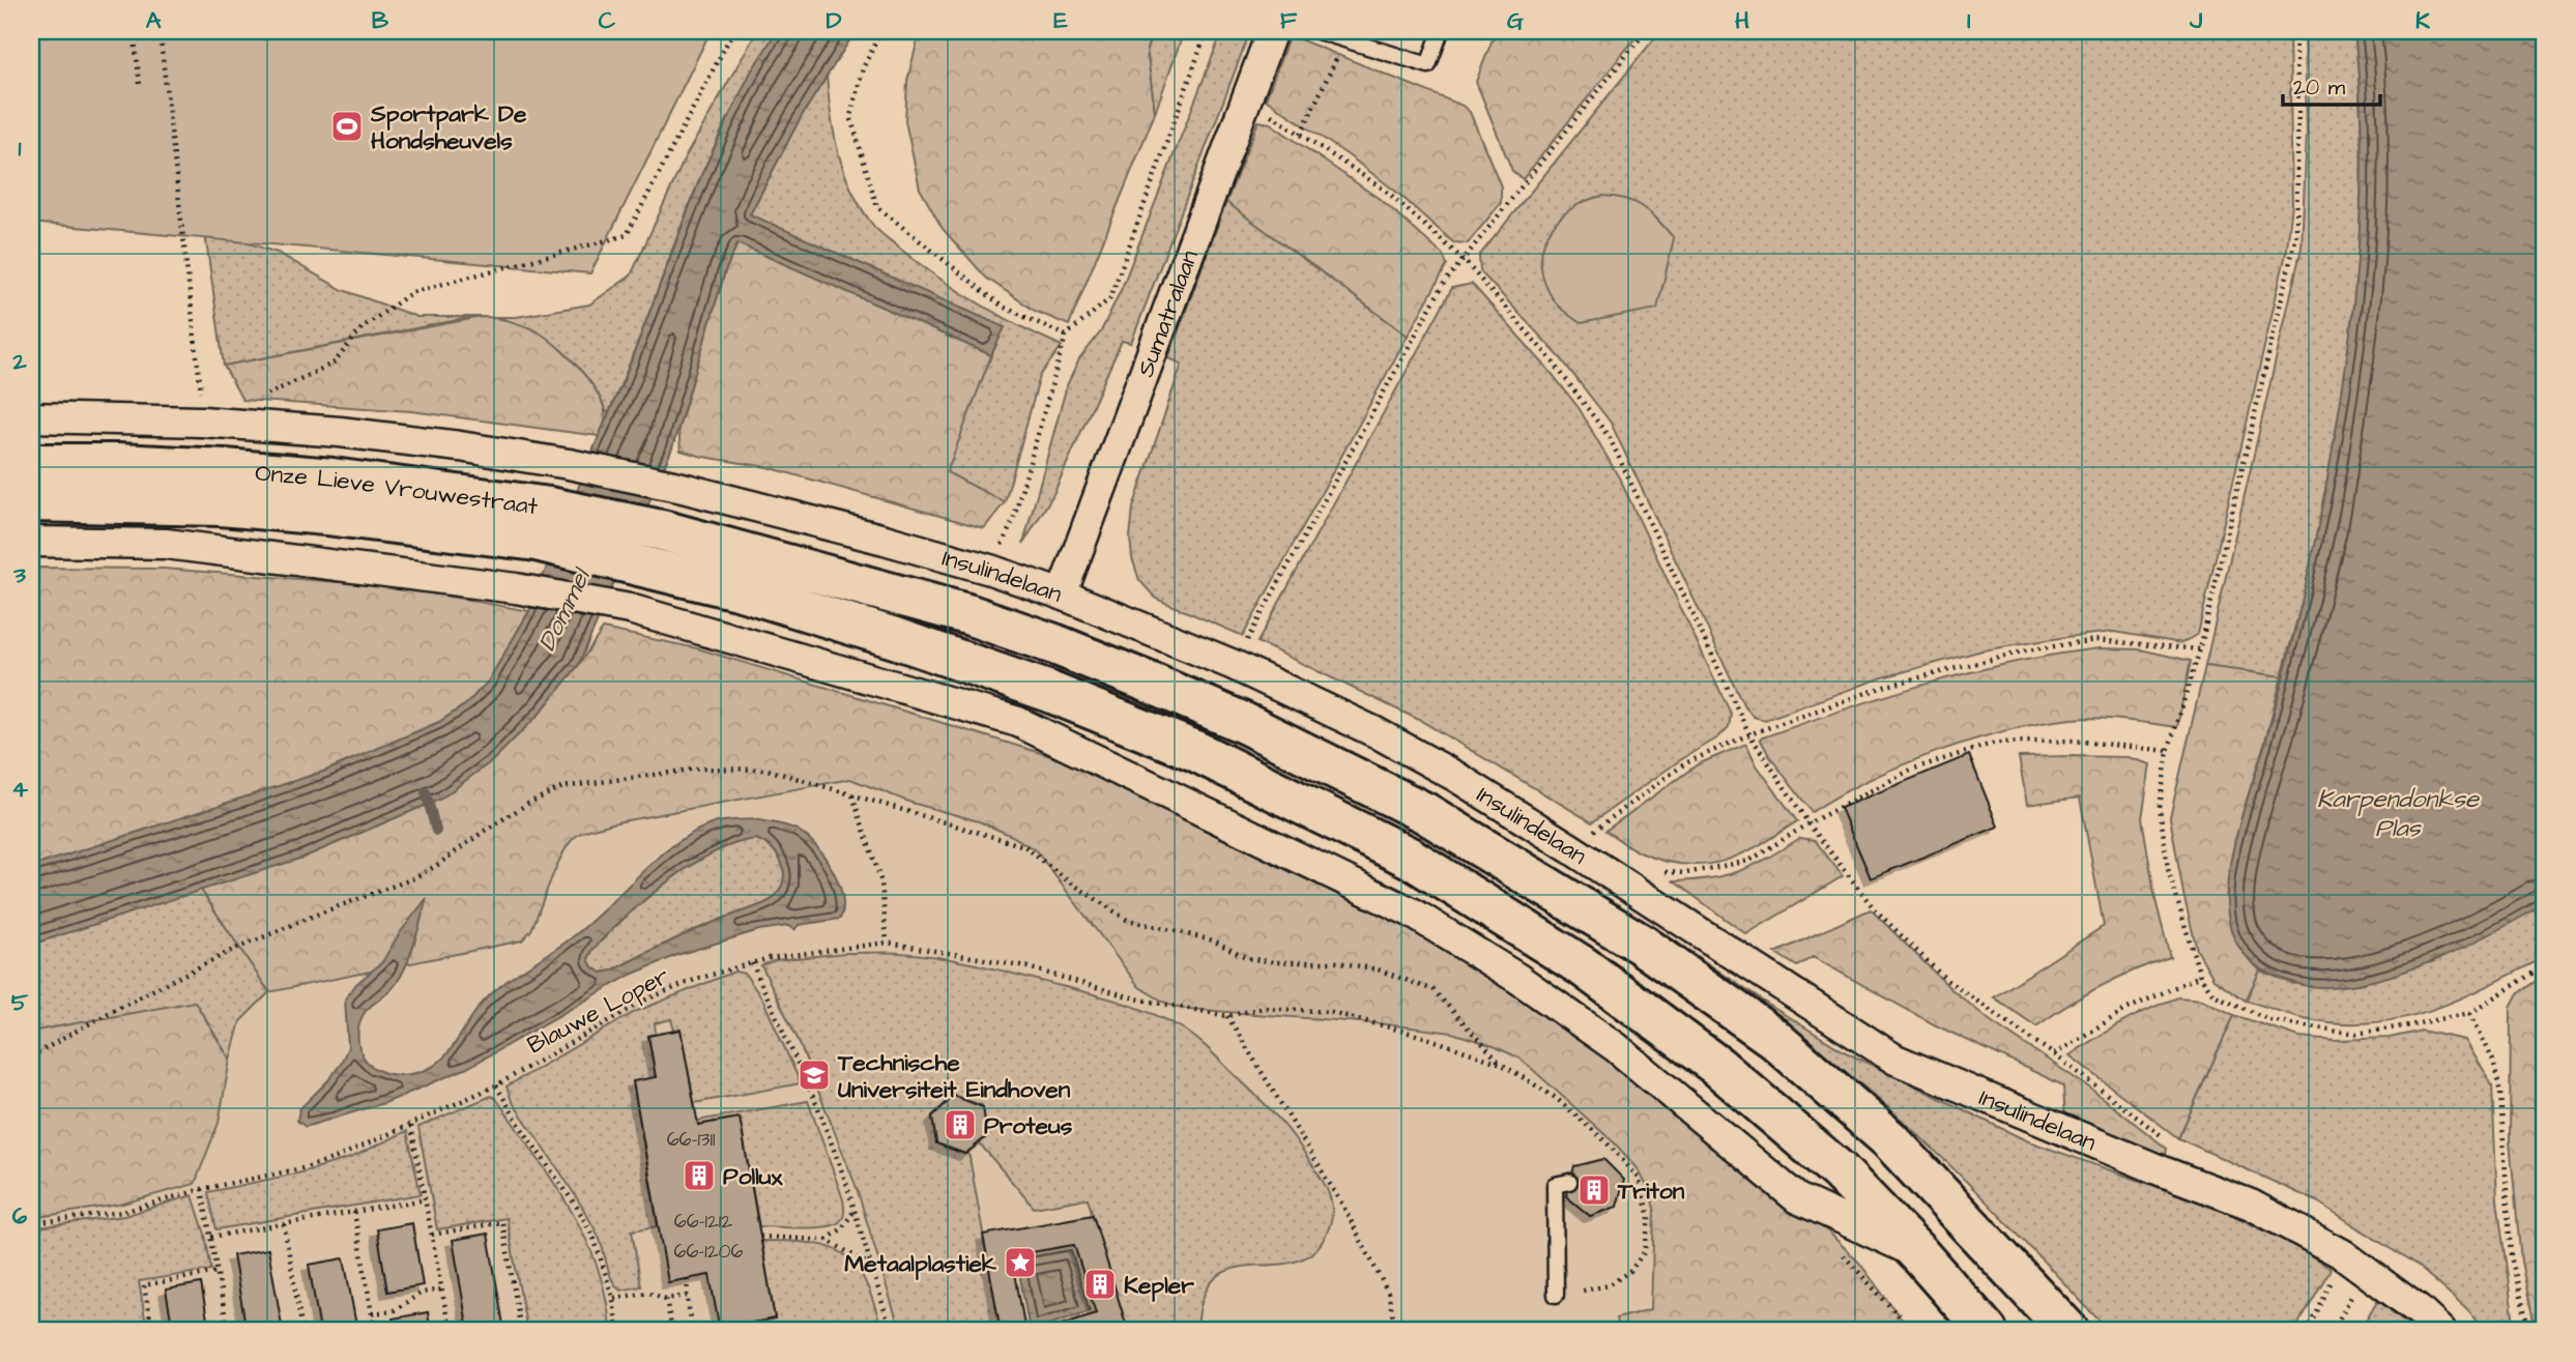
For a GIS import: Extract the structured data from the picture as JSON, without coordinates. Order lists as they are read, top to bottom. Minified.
{"streets":{"main road":["Onze Lieve Vrouwestraat","Insulindelaan"],"street":["Sumatralaan"],"path":["Blauwe Loper"]},"crossings":[["Sumatralaan","Insulindelaan"],["Onze Lieve Vrouwestraat","Insulindelaan"]],"water":["Dommel","Karpendonkse Plas"],"places":{"sports":["Sportpark De Hondsheuvels"],"school or university":["Technische Universiteit Eindhoven"],"building":["Proteus","Pollux","Triton","Kepler"],"place":["Metaalplastiek"]},"house_numbers":["66-1311","66-1212","66-1206"],"scale_bar":"20 m","grid":{"columns":["A","B","C","D","E","F","G","H","I","J","K"],"rows":["1","2","3","4","5","6"]}}
